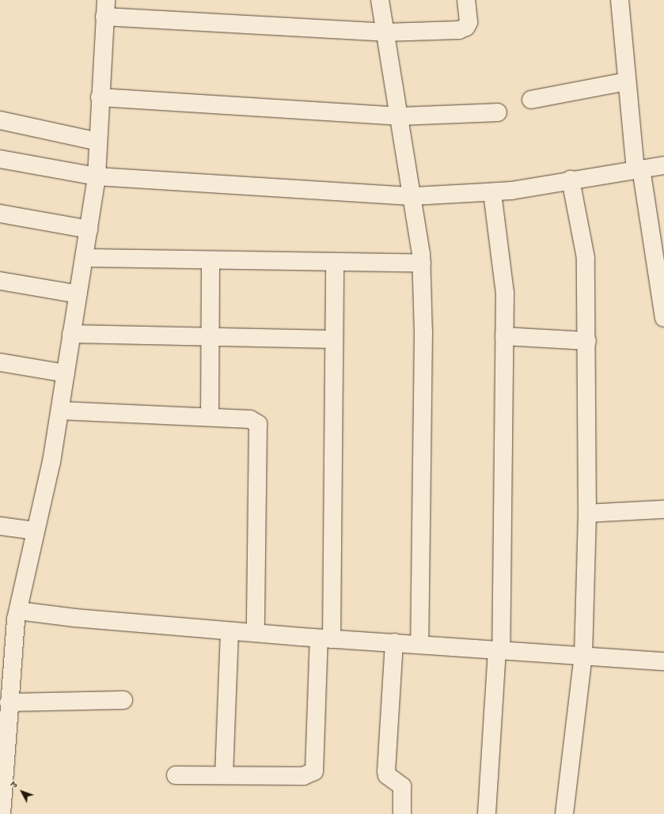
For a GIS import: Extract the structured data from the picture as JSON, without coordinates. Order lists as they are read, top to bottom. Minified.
{"north":"top left"}
